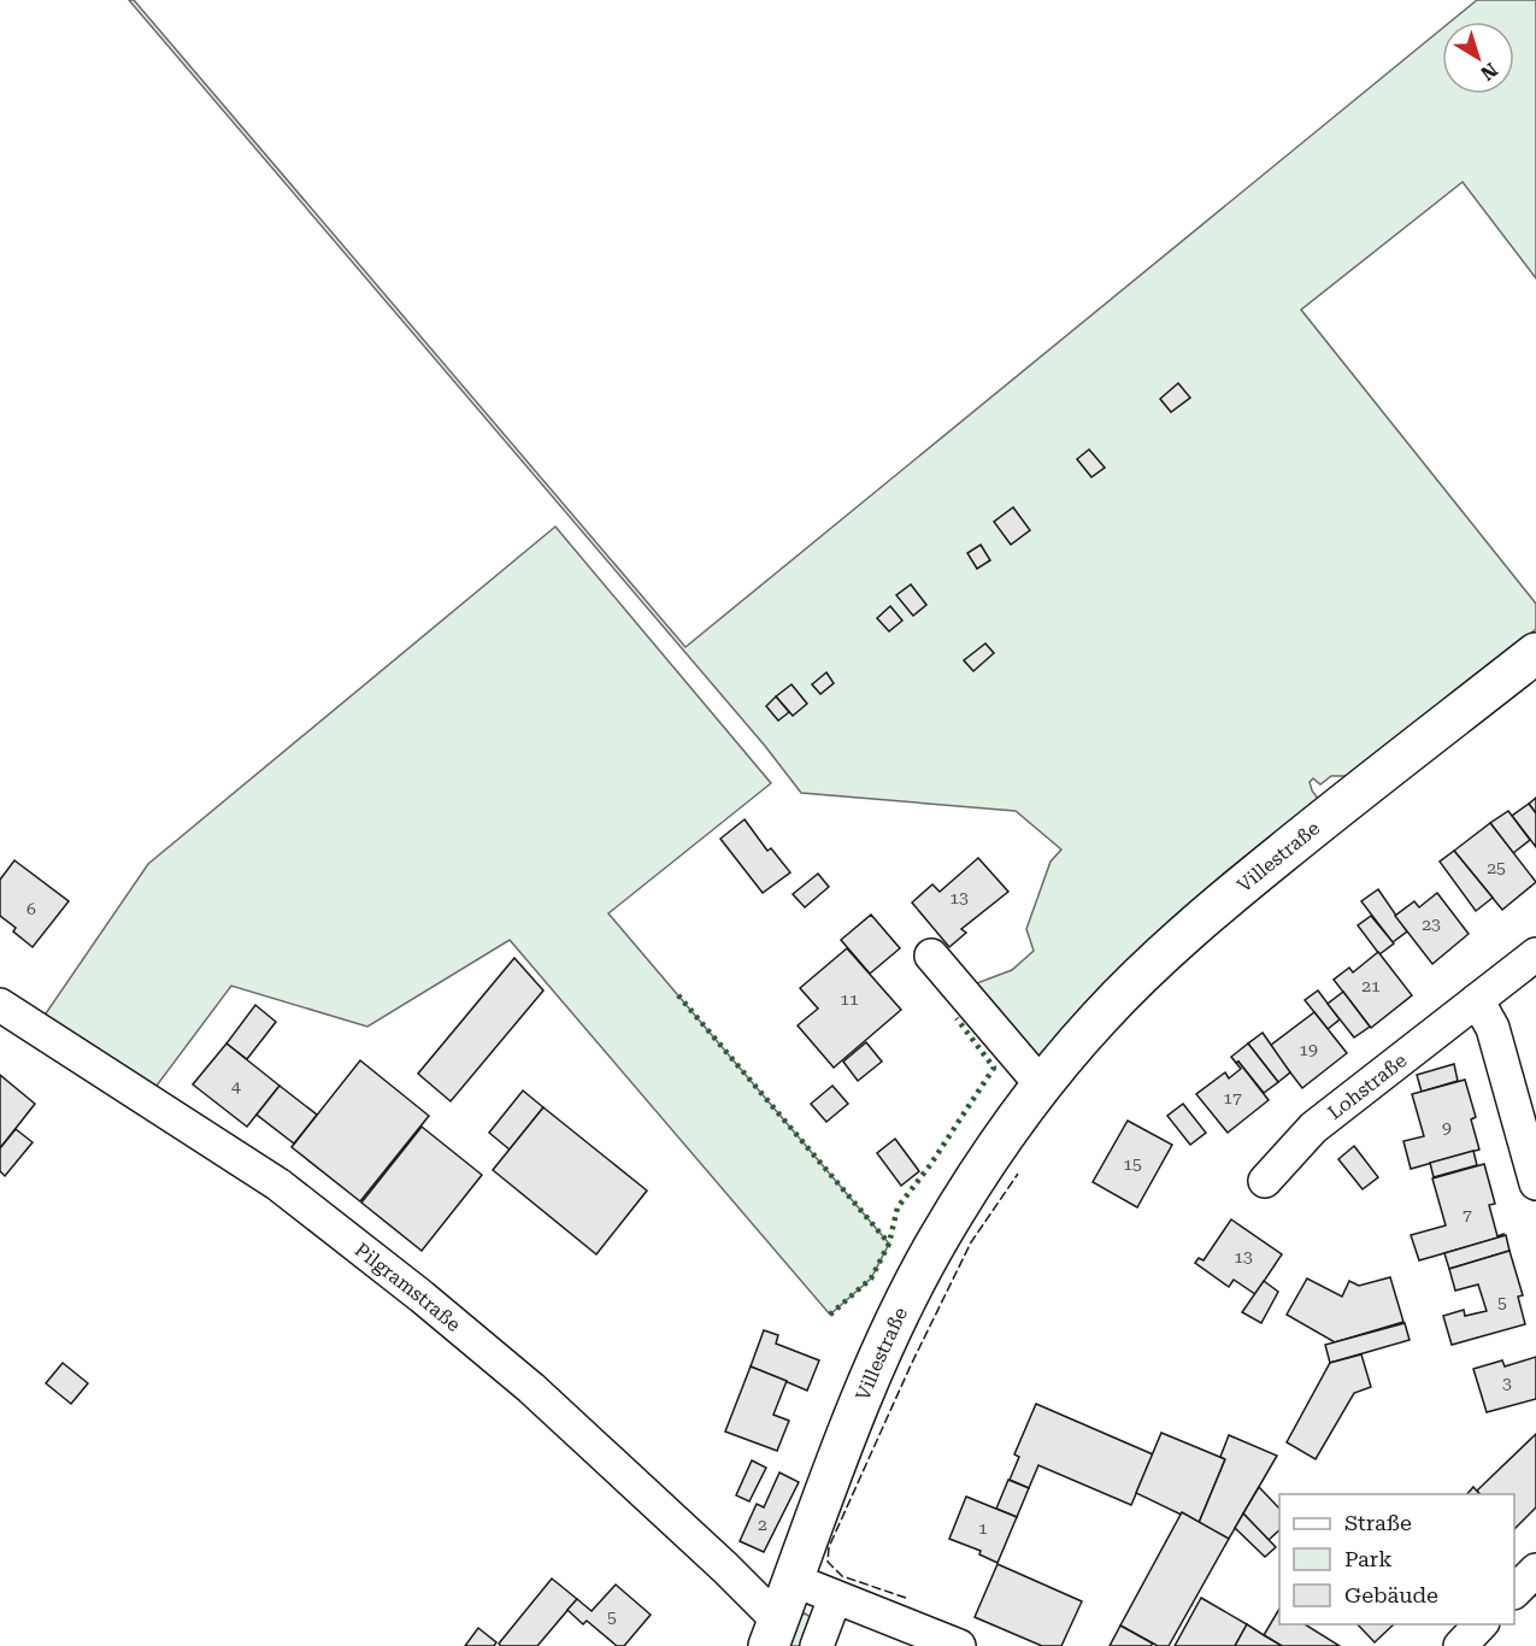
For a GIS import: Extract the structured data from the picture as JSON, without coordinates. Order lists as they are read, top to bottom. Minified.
{"streets":{"main road":["Villestraße"],"street":["Lohstraße","Pilgramstraße"]},"crossings":[["Villestraße","Pilgramstraße"]],"house_numbers":["25","13","6","23","21","11","19","4","17","9","15","7","13","5","3","2","1","5"],"legend":["Straße","Park","Gebäude"],"north":"bottom right"}
